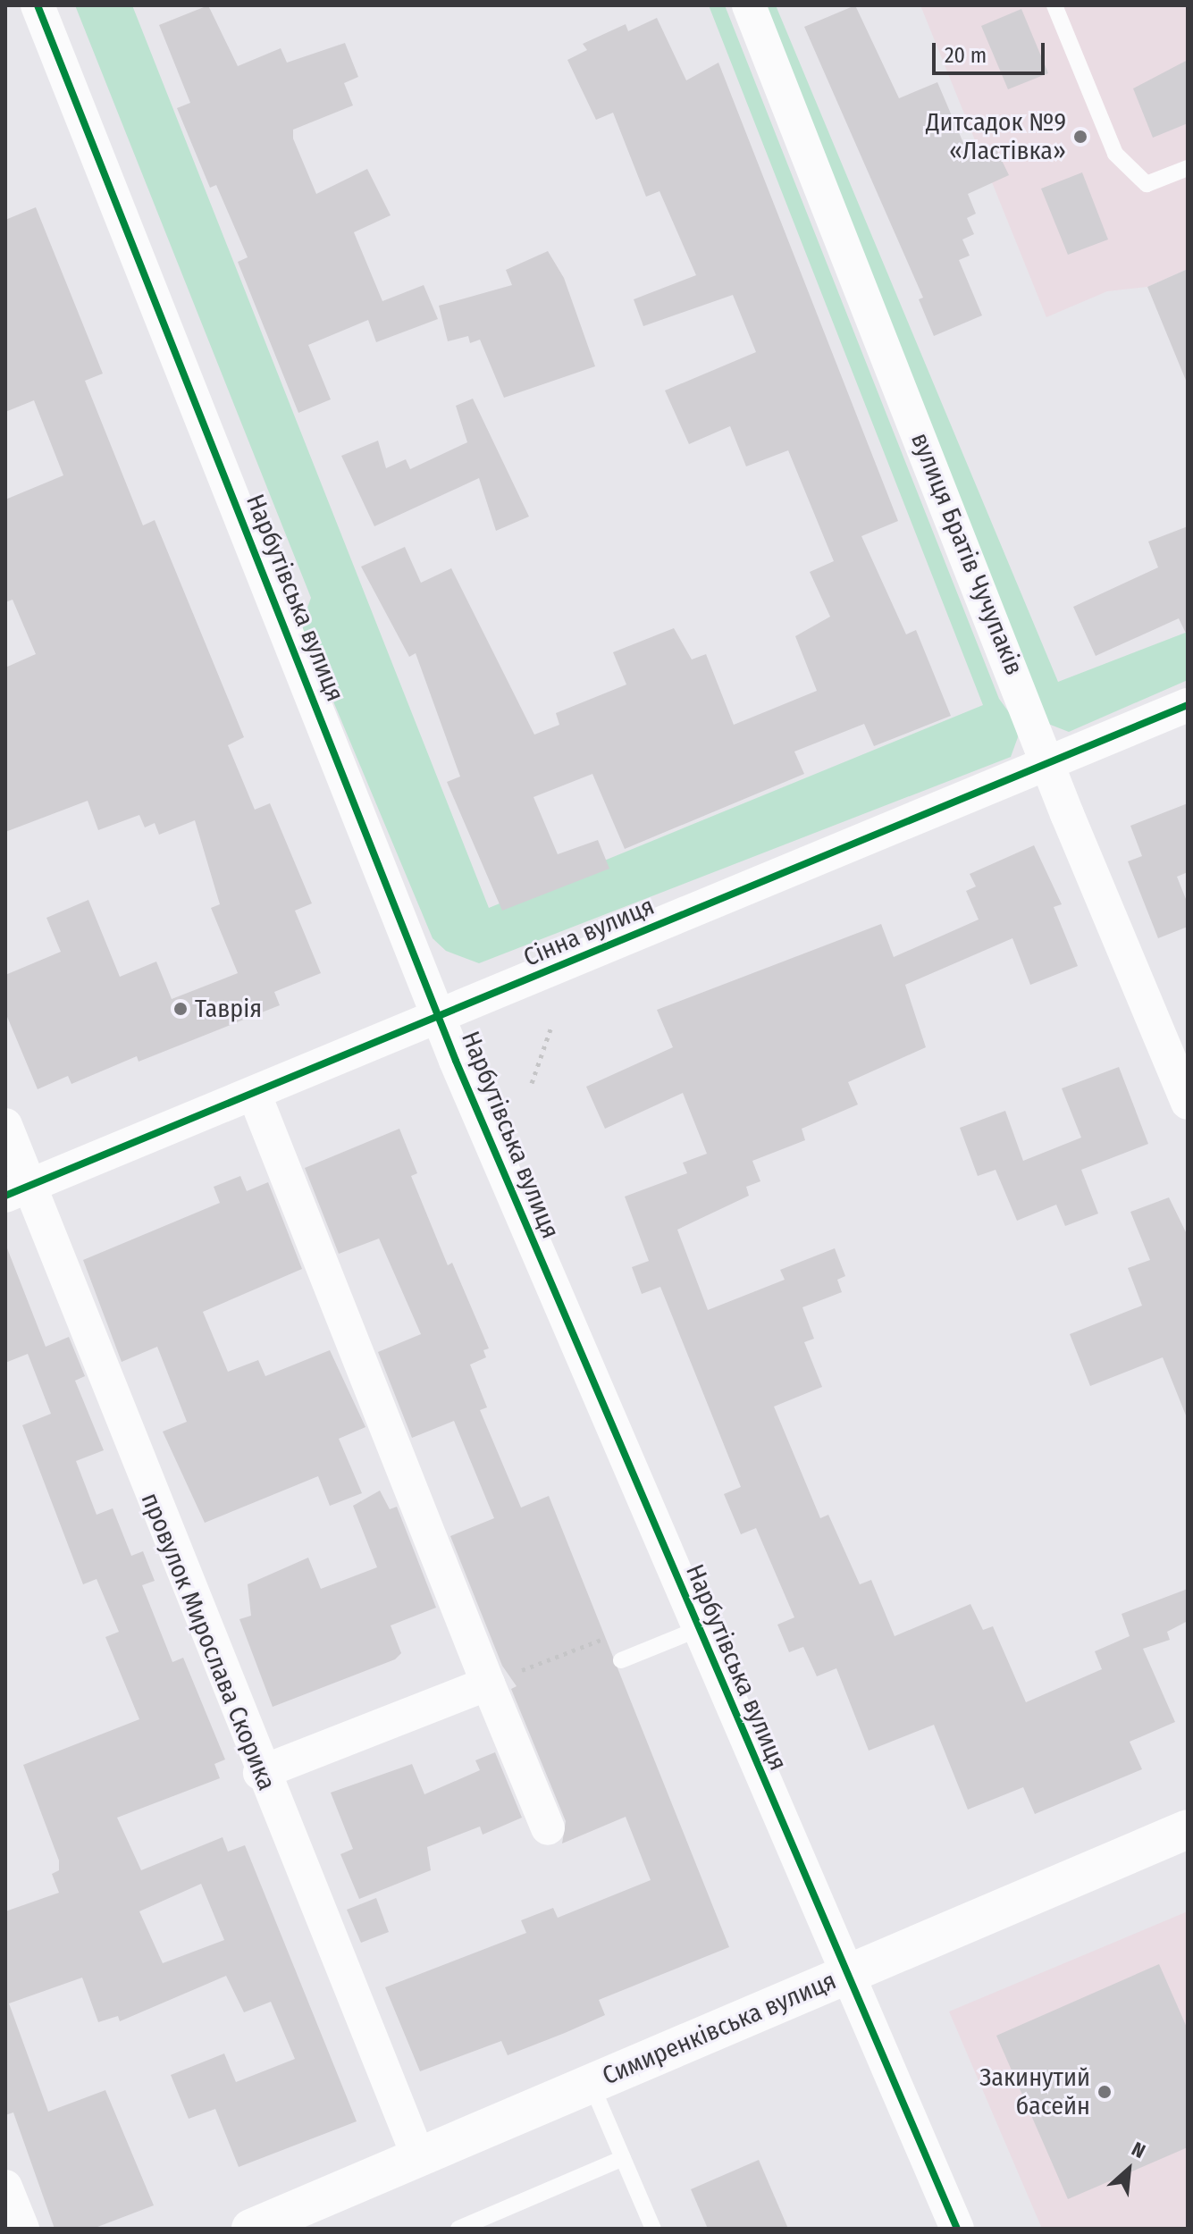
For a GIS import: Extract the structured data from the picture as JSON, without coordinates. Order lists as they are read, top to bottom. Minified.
{"streets":{"street":["вулиця Братів Чучупаків","Нарбутівська вулиця","Сінна вулиця","провулок Мирослава Скорика","Симиренківська вулиця"]},"crossings":[["вулиця Братів Чучупаків","Сінна вулиця"],["Нарбутівська вулиця","Сінна вулиця"],["Нарбутівська вулиця","Симиренківська вулиця"],["Сінна вулиця","провулок Мирослава Скорика"],["провулок Мирослава Скорика","Симиренківська вулиця"]],"places":["Дитсадок №9 «Ластівка»","Таврія","Закинутий басейн"],"scale_bar":"20 m","north":"top right"}
